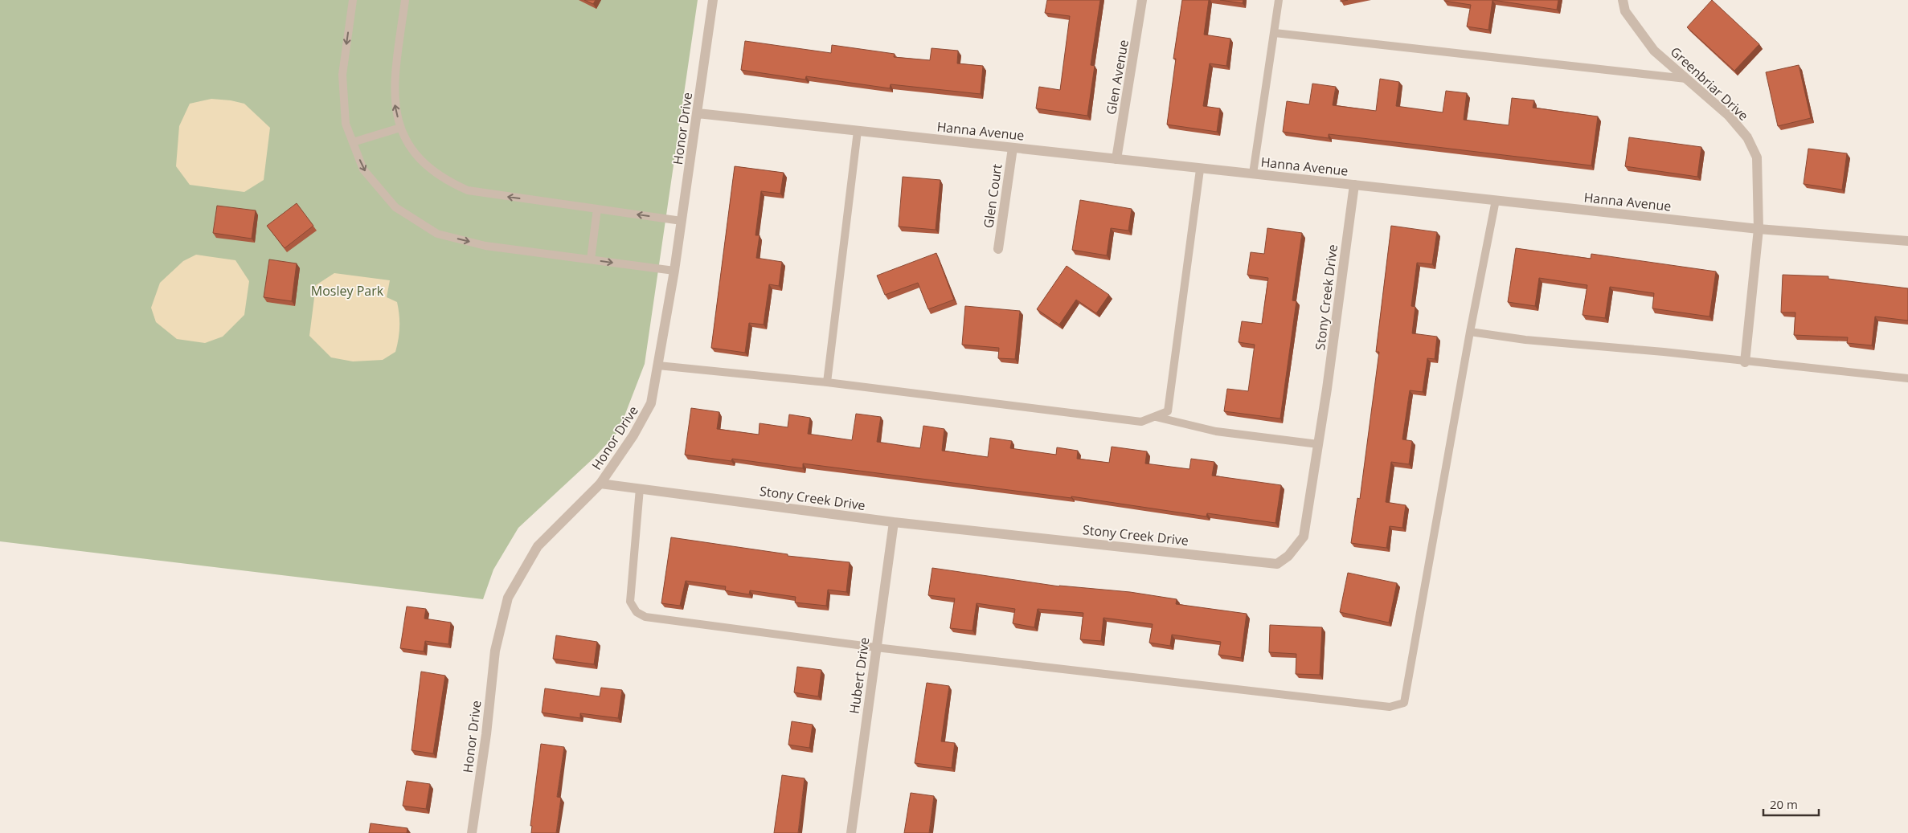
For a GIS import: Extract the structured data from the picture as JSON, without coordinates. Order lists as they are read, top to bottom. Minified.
{"streets":{"street":["Glen Avenue","Greenbriar Drive","Honor Drive","Hanna Avenue","Glen Court","Stony Creek Drive","Hubert Drive"]},"crossings":[["Glen Avenue","Hanna Avenue"],["Greenbriar Drive","Hanna Avenue"],["Honor Drive","Hanna Avenue"],["Honor Drive","Stony Creek Drive"],["Hanna Avenue","Glen Court"],["Hanna Avenue","Stony Creek Drive"],["Stony Creek Drive","Hubert Drive"]],"parks":["Mosley Park"],"scale_bar":"20 m"}
